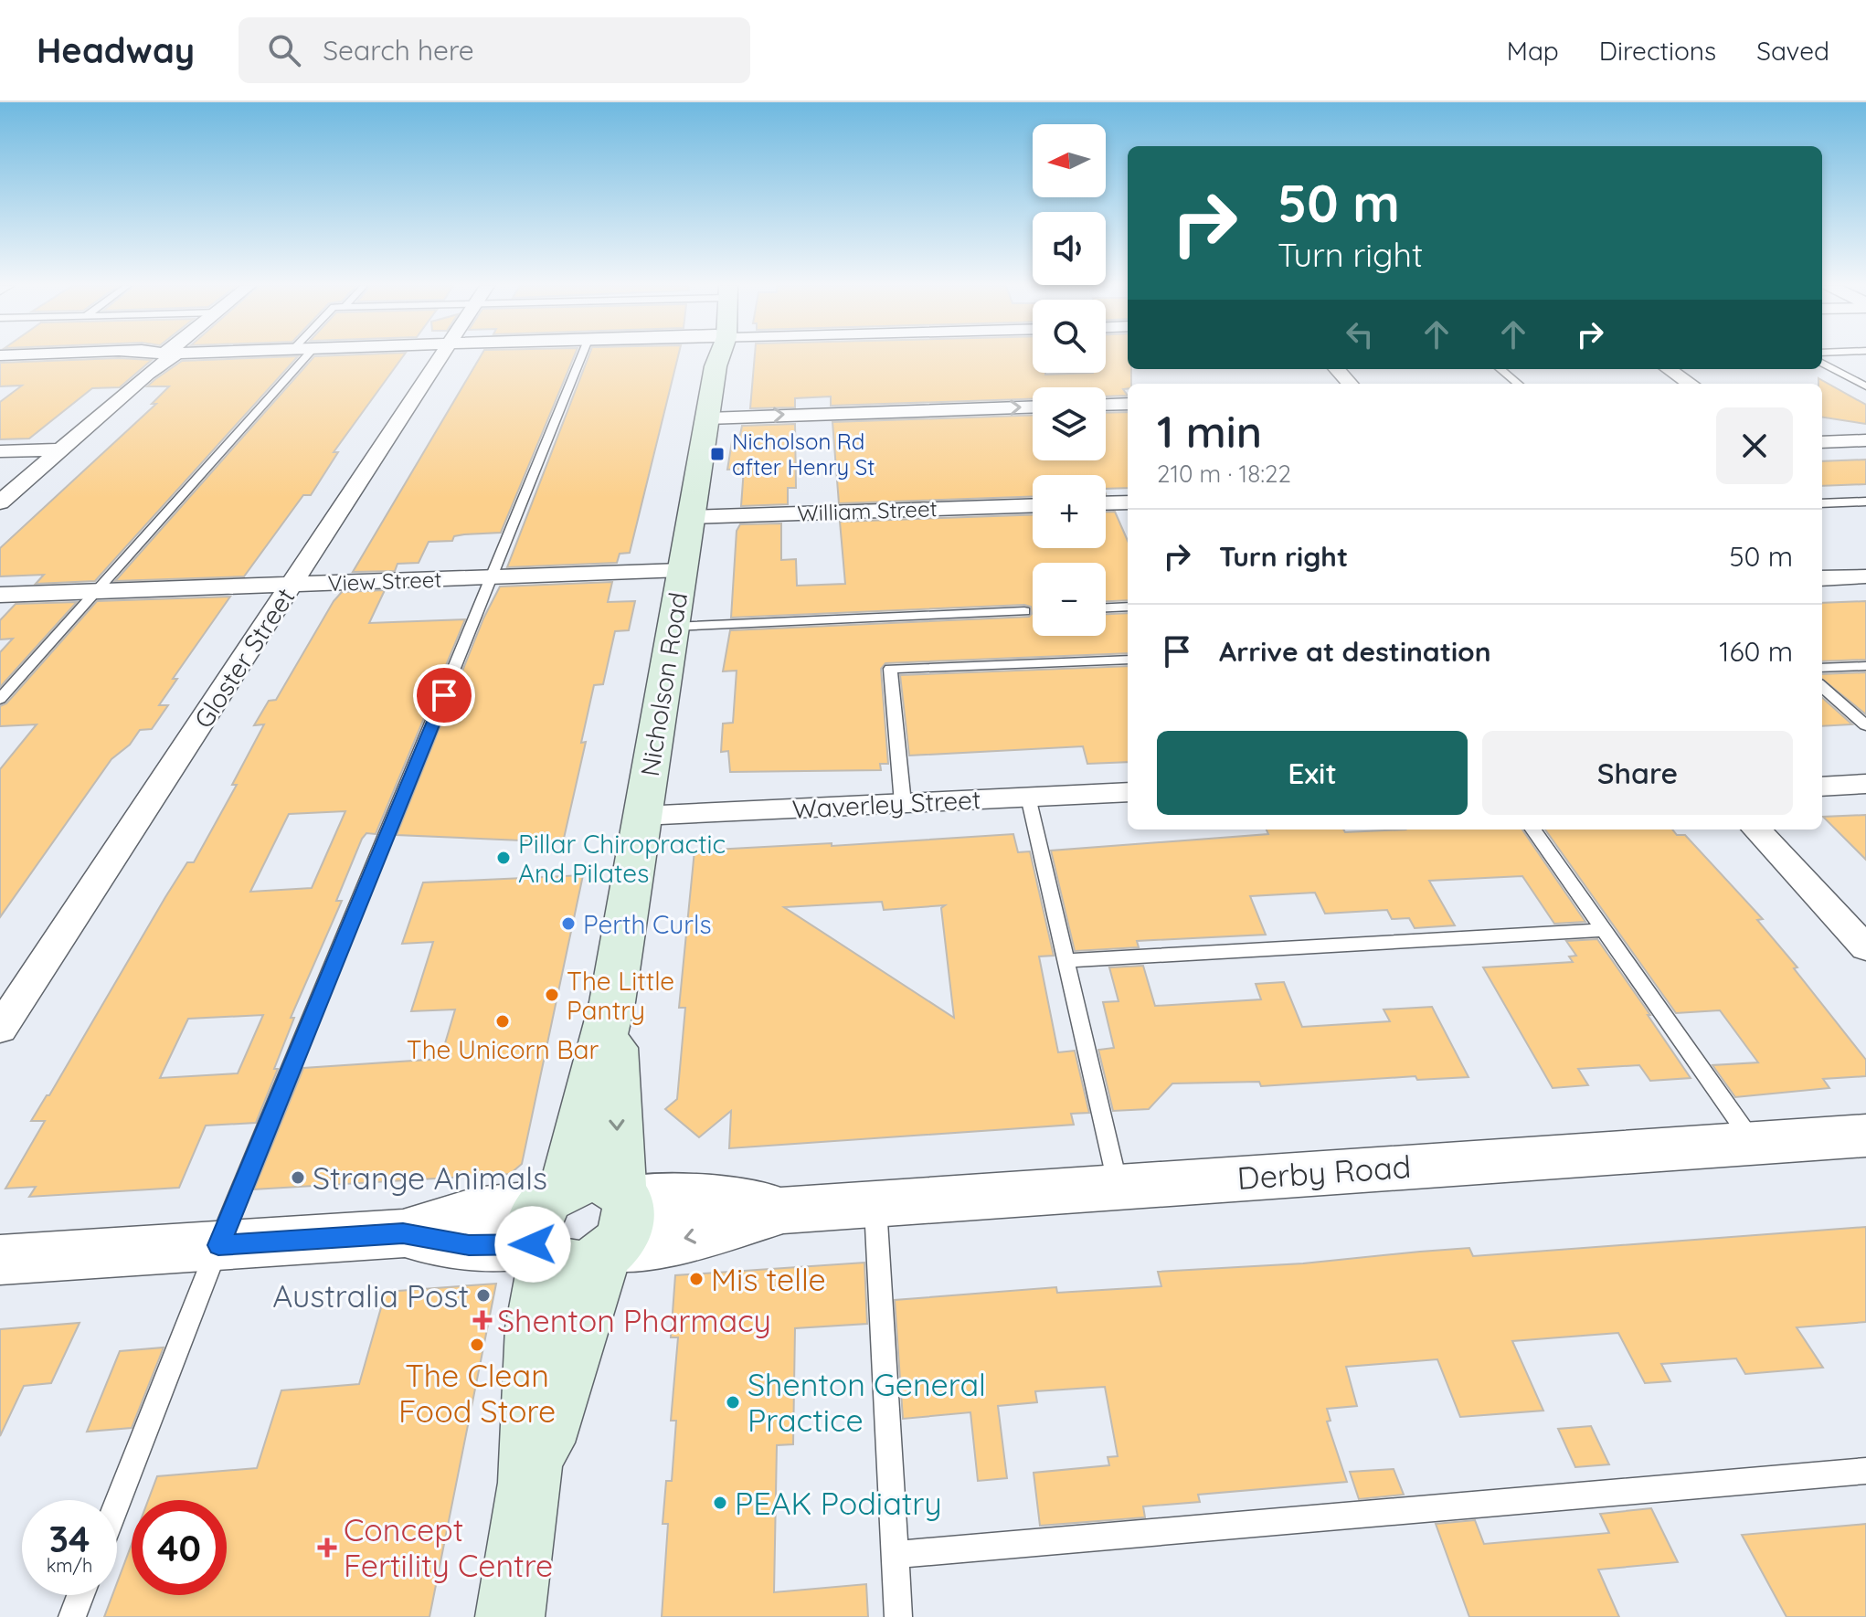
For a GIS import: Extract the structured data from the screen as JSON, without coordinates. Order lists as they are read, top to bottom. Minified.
{"streets":{"main road":["Nicholson Road"],"street":["William Street","View Street","Gloster Street","Waverley Street","Derby Road"]},"crossings":[["William Street","Nicholson Road"],["View Street","Gloster Street"],["View Street","Nicholson Road"],["Nicholson Road","Waverley Street"],["Nicholson Road","Derby Road"]],"places":{"transit":["Nicholson Rd after Henry St"],"other":["Pillar Chiropractic And Pilates","Perth Curls","The Little Pantry","The Unicorn Bar","Strange Animals","Mis telle","Australia Post","The Clean Food Store","Shenton General Practice","PEAK Podiatry"],"health":["Shenton Pharmacy","Concept Fertility Centre"]},"north":"left","page":{"header":"Headway","search":"Search here","nav":["Map","Directions","Saved"],"map_buttons":["+","−"],"turn":["50 m","Turn right"],"heading":["1 min","210 m · 18:22"],"list":[{"name":"Turn right","value":"50 m"},{"name":"Arrive at destination","value":"160 m"}],"buttons":["Exit","Share"],"speed":"34 km/h","limit":"40"}}
